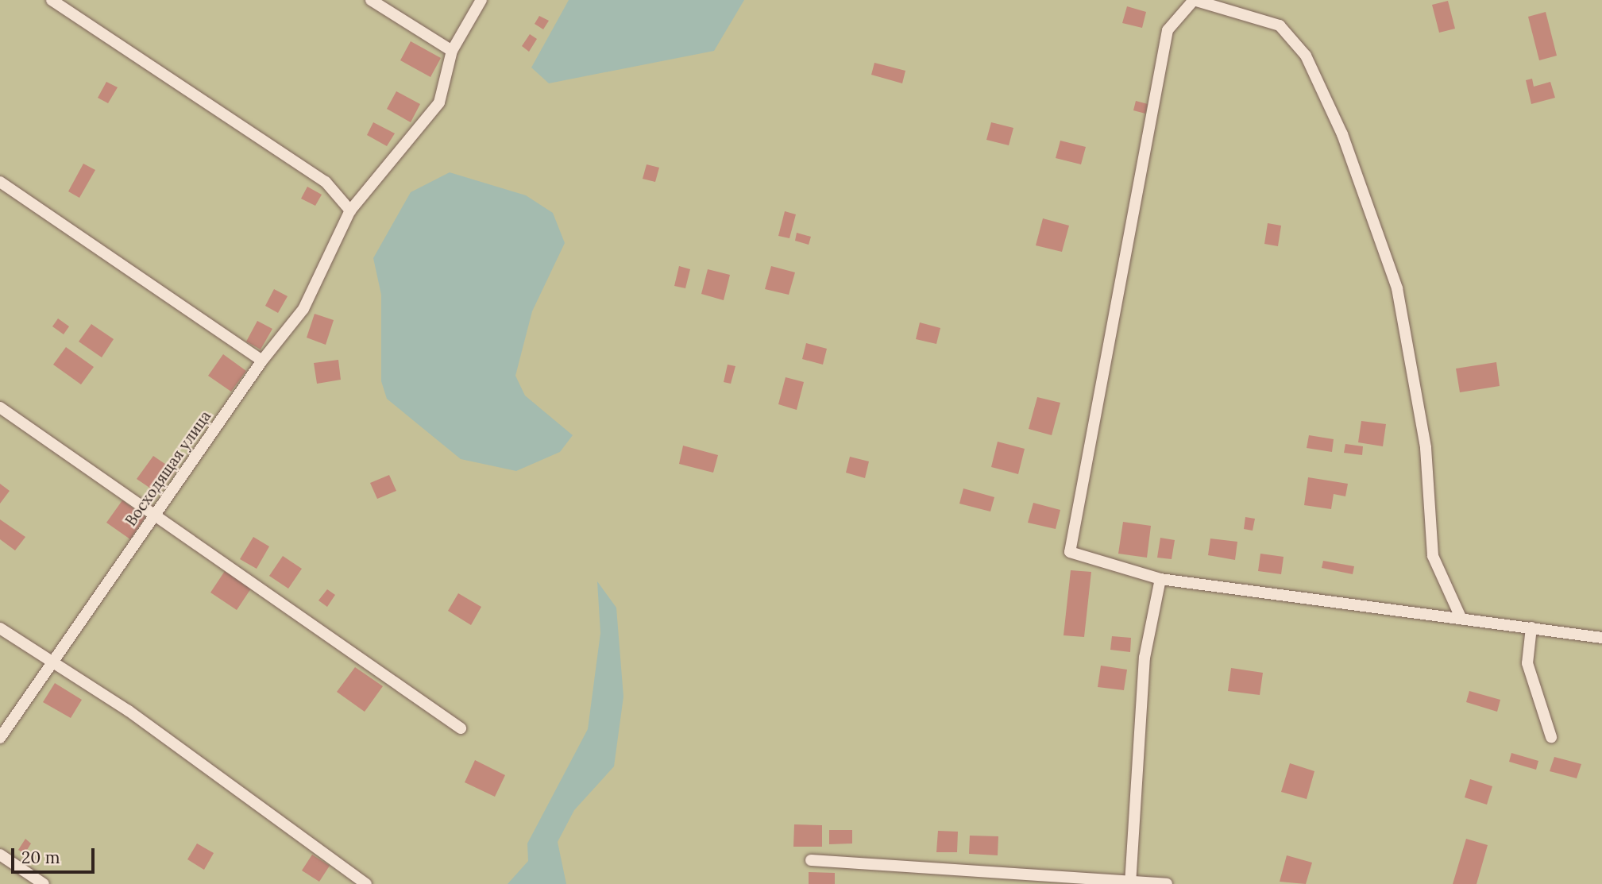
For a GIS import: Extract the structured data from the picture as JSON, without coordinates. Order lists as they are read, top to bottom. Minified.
{"streets":{"lane":["Восходящая улица"]},"scale_bar":"20 m"}
